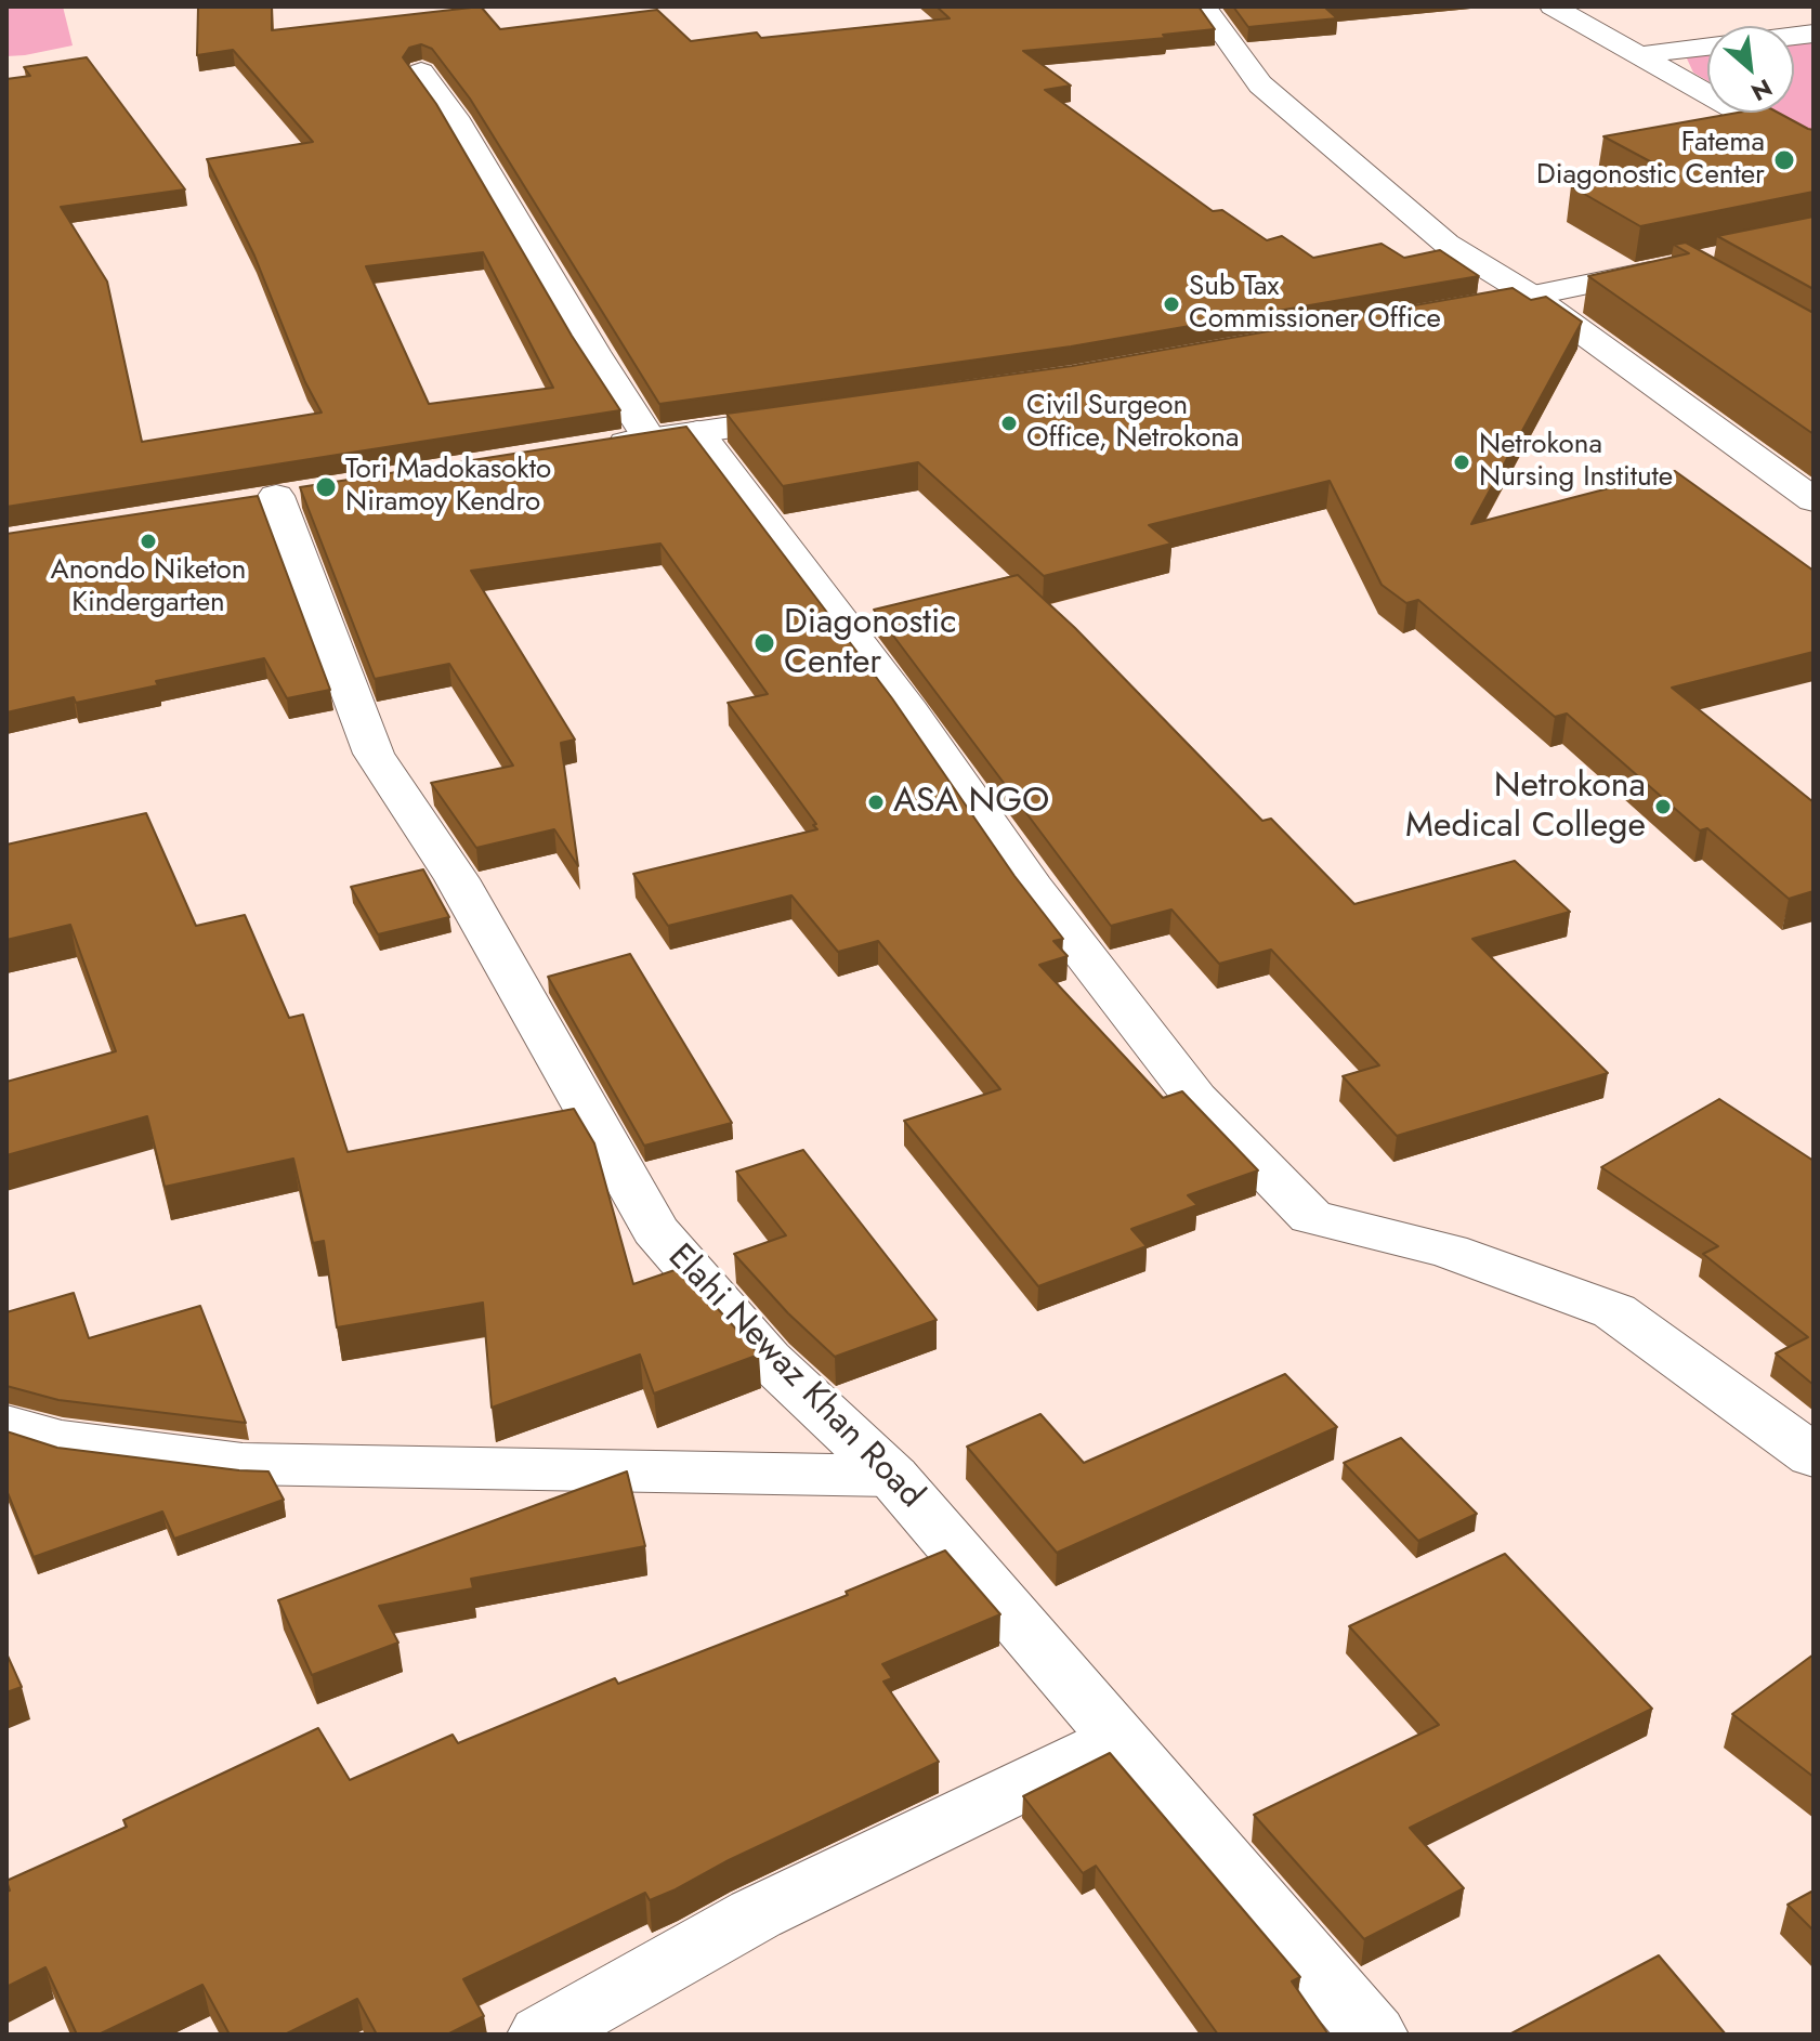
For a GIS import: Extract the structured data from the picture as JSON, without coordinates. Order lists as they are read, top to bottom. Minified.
{"streets":{"street":["Elahi Newaz Khan Road"]},"places":["Fatema Diagonostic Center","Sub Tax Commissioner Office","Civil Surgeon Office, Netrokona","Netrokona Nursing Institute","Tori Madokasokto Niramoy Kendro","Anondo Niketon Kindergarten","Diagonostic Center","ASA NGO","Netrokona Medical College"],"north":"bottom right"}
